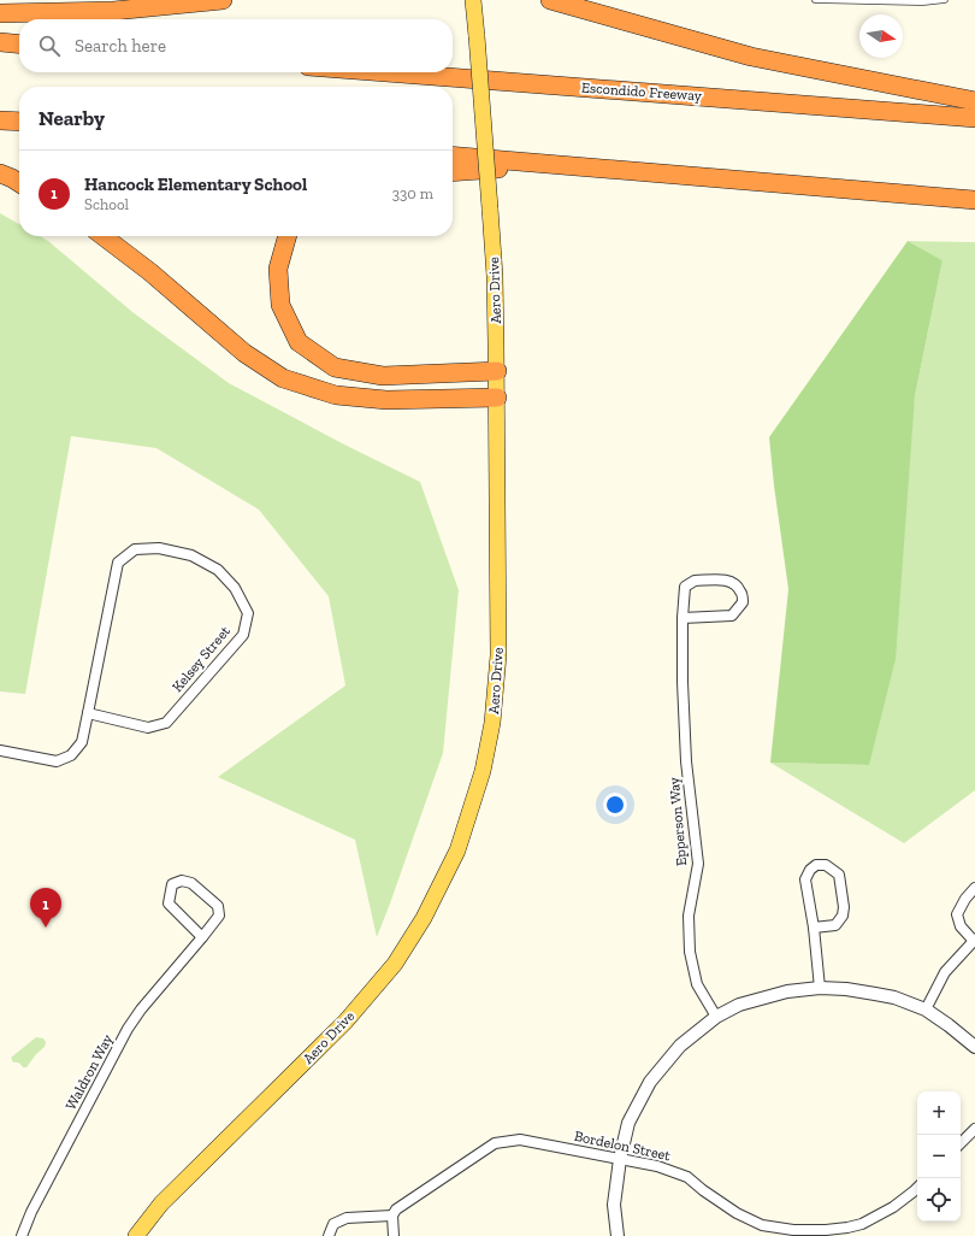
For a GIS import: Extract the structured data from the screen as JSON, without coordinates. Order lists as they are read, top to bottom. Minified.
{"streets":{"highway":["Escondido Freeway"],"main road":["Aero Drive"],"street":["Kelsey Street","Epperson Way","Waldron Way","Bordelon Street"]},"north":"right","page":{"search":"Search here","heading":"Nearby","list":[{"mark":"1","name":"Hancock Elementary School","note":"School","value":"330 m"}],"pins":"1","map_buttons":["+","−"]}}
